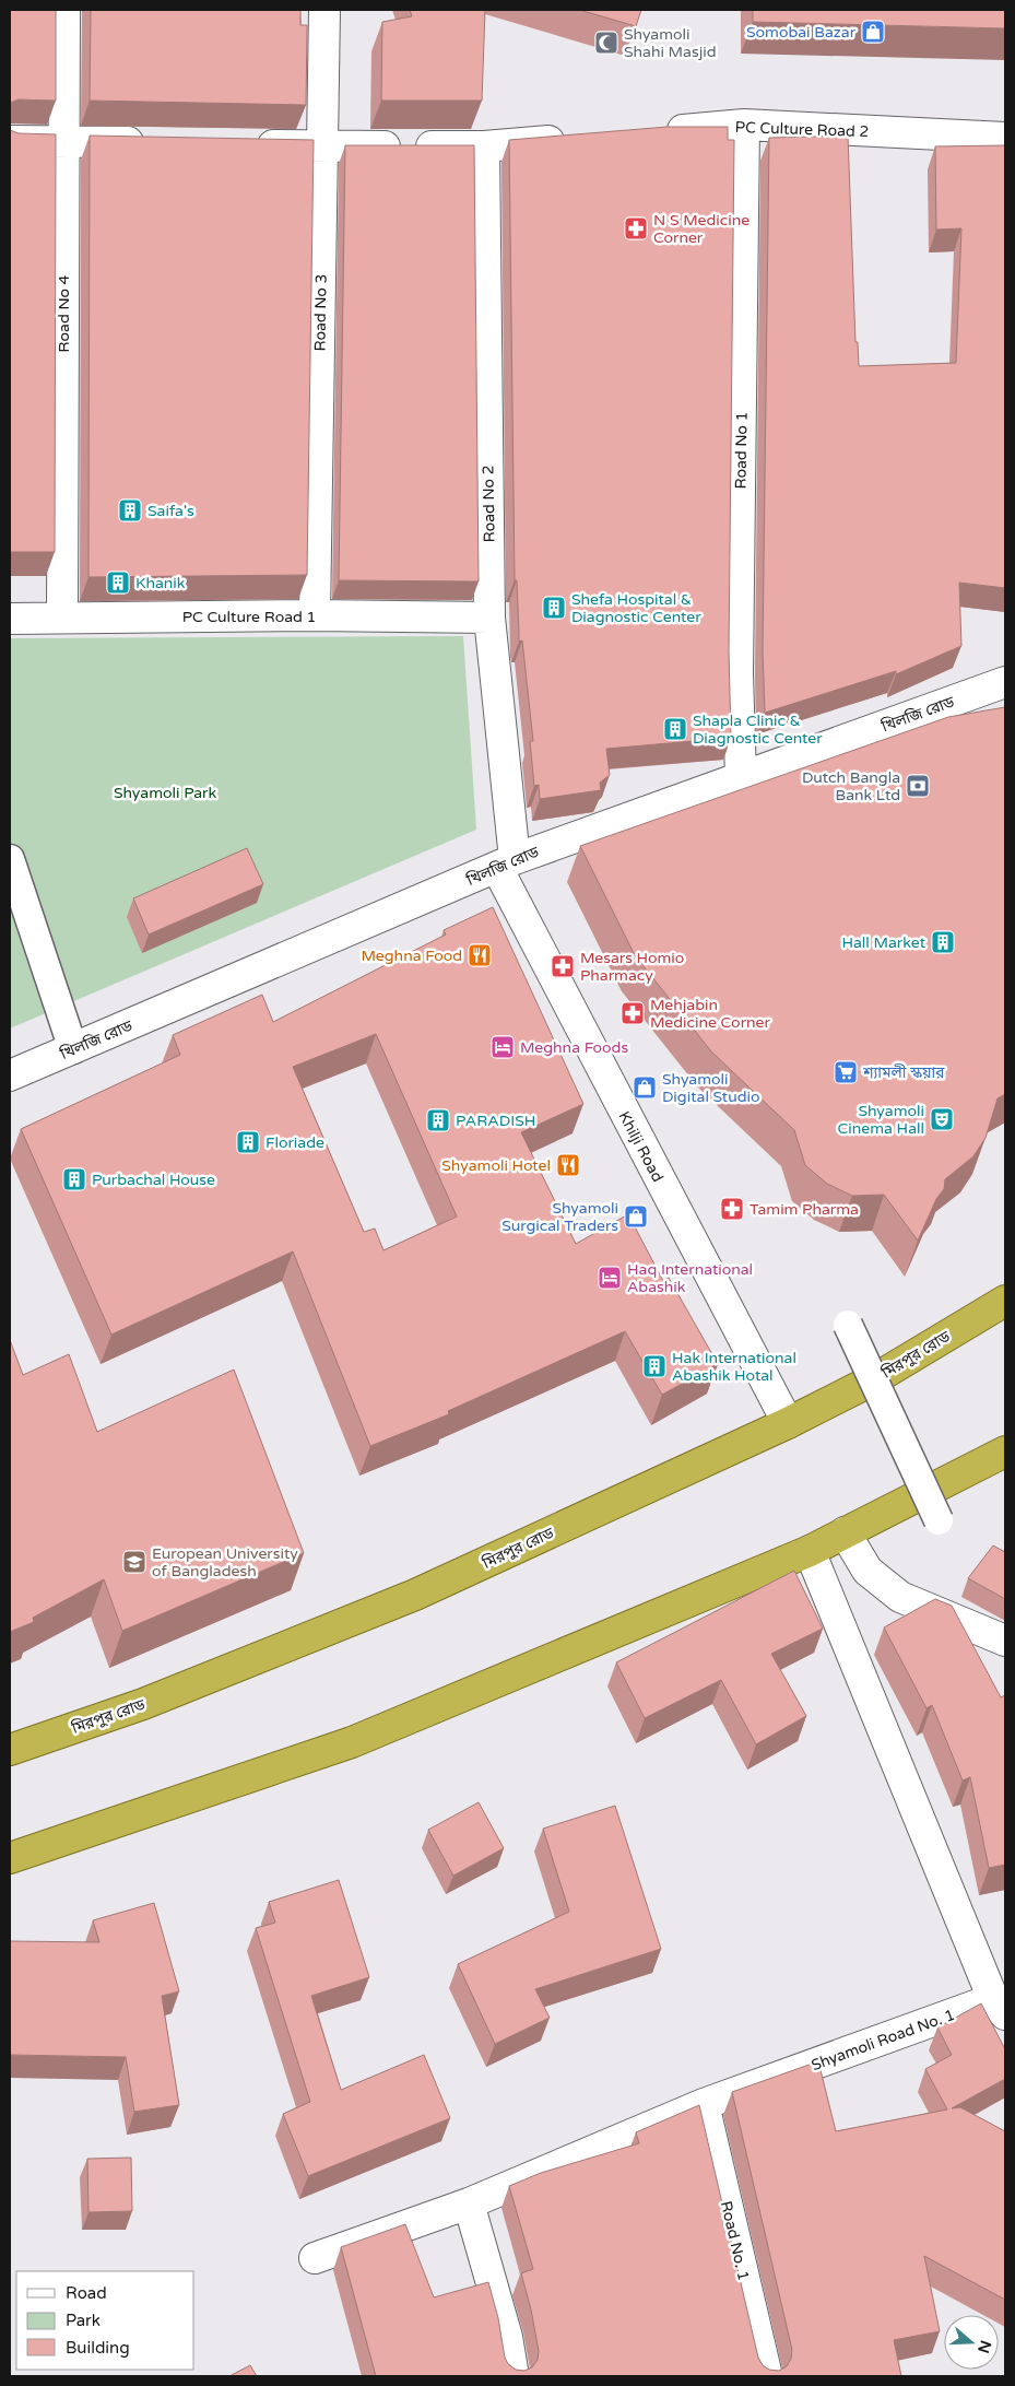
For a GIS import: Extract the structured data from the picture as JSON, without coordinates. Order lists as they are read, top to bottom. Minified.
{"streets":{"highway":["মিরপুর রোড"],"street":["PC Culture Road 2","Road No 3","Road No 4","Road No 1","Road No 2","PC Culture Road 1","খিলজি রোড","Khilji Road","Shyamoli Road No. 1","Road No. 1"]},"crossings":[["PC Culture Road 2","Road No 1"],["Road No 3","PC Culture Road 1"],["Road No 4","PC Culture Road 1"],["Road No 1","খিলজি রোড"],["Road No 2","PC Culture Road 1"],["Road No 2","খিলজি রোড"],["Road No 2","Khilji Road"],["খিলজি রোড","Khilji Road"],["Khilji Road","মিরপুর রোড"],["Shyamoli Road No. 1","Road No. 1"]],"parks":["Shyamoli Park"],"places":{"shop":["Somobai Bazar","Shyamoli Digital Studio","Shyamoli Surgical Traders"],"mosque":["Shyamoli Shahi Masjid"],"pharmacy":["N S Medicine Corner","Mesars Homio Pharmacy","Mehjabin Medicine Corner","Tamim Pharma"],"building":["Saifa's","Khanik","Shefa Hospital & Diagnostic Center","Shapla Clinic & Diagnostic Center","Hall Market","PARADISH","Floriade","Purbachal House","Hak International Abashik Hotal"],"bank":["Dutch Bangla Bank Ltd"],"restaurant":["Meghna Food","Shyamoli Hotel"],"hotel":["Meghna Foods","Haq International Abashik"],"supermarket":["শ্যামলী স্কয়ার"],"theatre":["Shyamoli Cinema Hall"],"school or university":["European University of Bangladesh"]},"legend":["Road","Park","Building"],"north":"right"}
